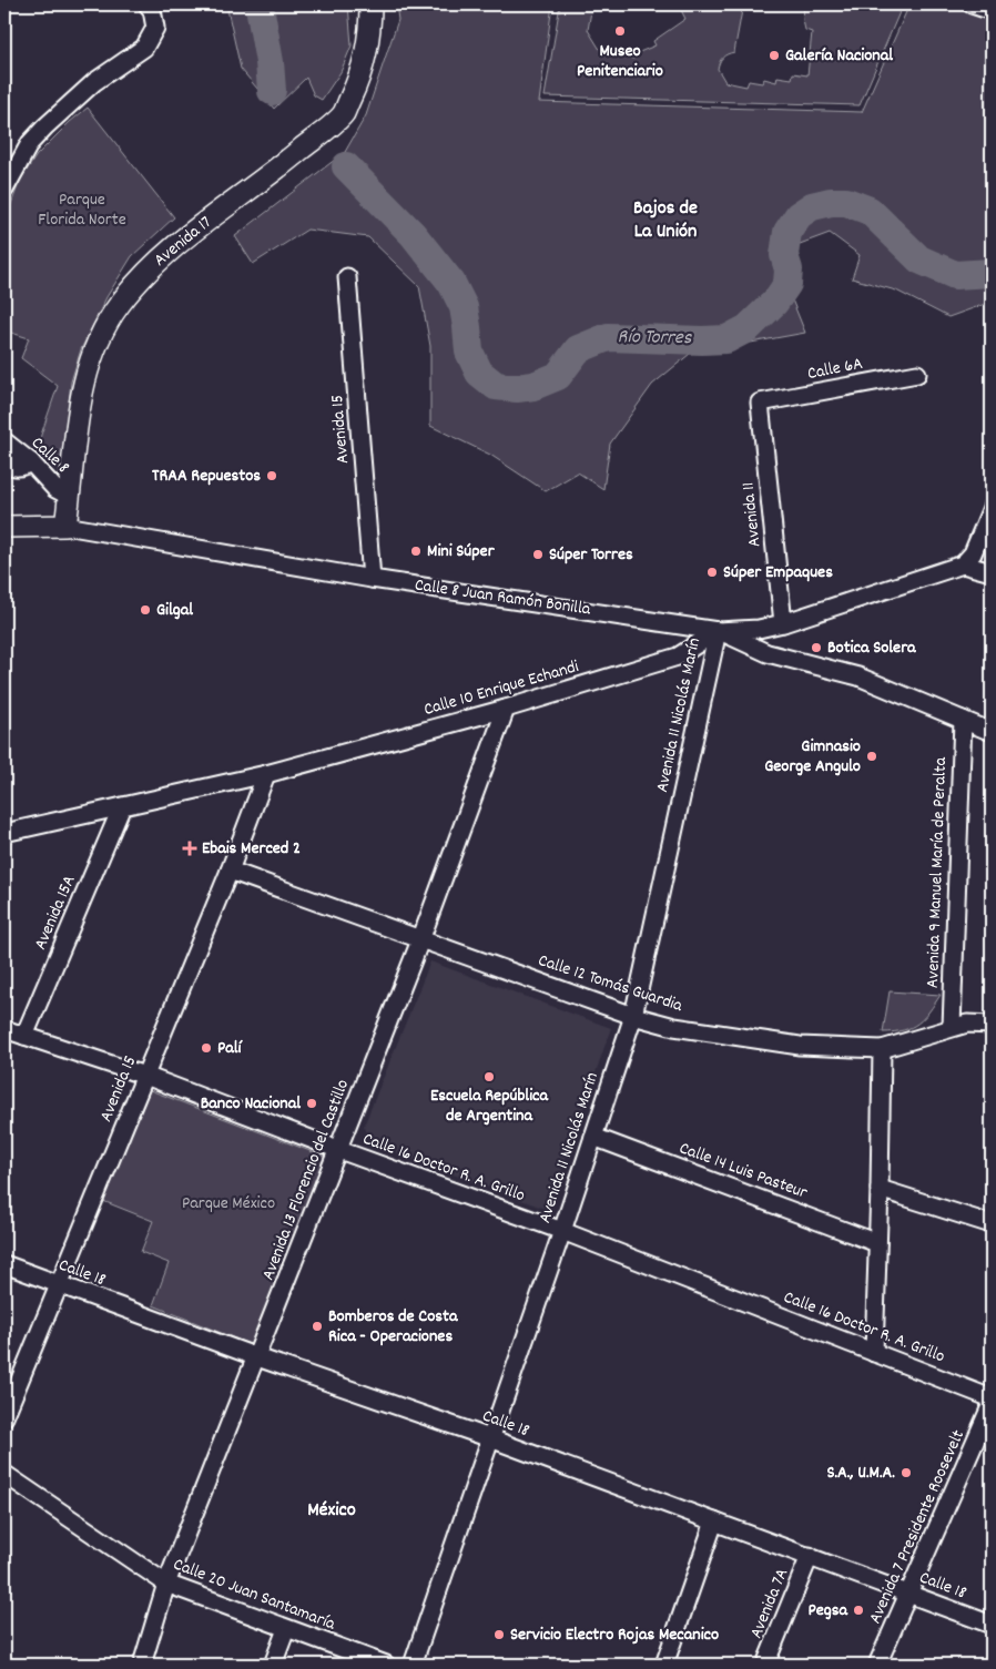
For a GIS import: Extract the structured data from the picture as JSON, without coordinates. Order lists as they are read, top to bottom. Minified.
{"streets":{"main road":["Avenida 17","Calle 8 Juan Ramón Bonilla"],"street":["Calle 6A","Avenida 15","Calle 8","Avenida 11","Calle 10 Enrique Echandi","Avenida 11 Nicolás Marín","Avenida 9 Manuel María de Peralta","Avenida 15A","Calle 12 Tomás Guardia","Calle 16 Doctor R. A. Grillo","Calle 14 Luis Pasteur","Avenida 13 Florencio del Castillo","Calle 18","Avenida 7 Presidente Roosevelt","Calle 20 Juan Santamaría","Avenida 7A"]},"crossings":[["Avenida 17","Calle 8"],["Avenida 17","Calle 8 Juan Ramón Bonilla"],["Calle 6A","Avenida 11"],["Avenida 15","Calle 8 Juan Ramón Bonilla"],["Avenida 15","Calle 10 Enrique Echandi"],["Avenida 15","Calle 12 Tomás Guardia"],["Avenida 15","Calle 16 Doctor R. A. Grillo"],["Avenida 15","Calle 18"],["Avenida 11","Calle 8 Juan Ramón Bonilla"],["Calle 8 Juan Ramón Bonilla","Calle 10 Enrique Echandi"],["Calle 8 Juan Ramón Bonilla","Avenida 11 Nicolás Marín"],["Calle 10 Enrique Echandi","Avenida 11 Nicolás Marín"],["Calle 10 Enrique Echandi","Avenida 15A"],["Calle 10 Enrique Echandi","Avenida 13 Florencio del Castillo"],["Avenida 11 Nicolás Marín","Calle 12 Tomás Guardia"],["Avenida 11 Nicolás Marín","Calle 16 Doctor R. A. Grillo"],["Avenida 11 Nicolás Marín","Calle 14 Luis Pasteur"],["Avenida 11 Nicolás Marín","Calle 18"],["Avenida 9 Manuel María de Peralta","Calle 12 Tomás Guardia"],["Avenida 15A","Calle 16 Doctor R. A. Grillo"],["Calle 12 Tomás Guardia","Avenida 13 Florencio del Castillo"],["Calle 16 Doctor R. A. Grillo","Avenida 13 Florencio del Castillo"],["Avenida 13 Florencio del Castillo","Calle 18"],["Avenida 13 Florencio del Castillo","Calle 20 Juan Santamaría"],["Calle 18","Avenida 7 Presidente Roosevelt"],["Calle 18","Avenida 7A"]],"districts":["Bajos de La Unión","México"],"water":["Río Torres"],"parks":["Parque Florida Norte","Parque México"],"places":{"other":["Museo Penitenciario","Galería Nacional","TRAA Repuestos","Mini Súper","Súper Torres","Súper Empaques","Gilgal","Botica Solera","Gimnasio George Angulo","Palí","Escuela República de Argentina","Banco Nacional","Bomberos de Costa Rica - Operaciones","S.A., U.M.A.","Pegsa","Servicio Electro Rojas Mecanico"],"health":["Ebais Merced 2"]}}
